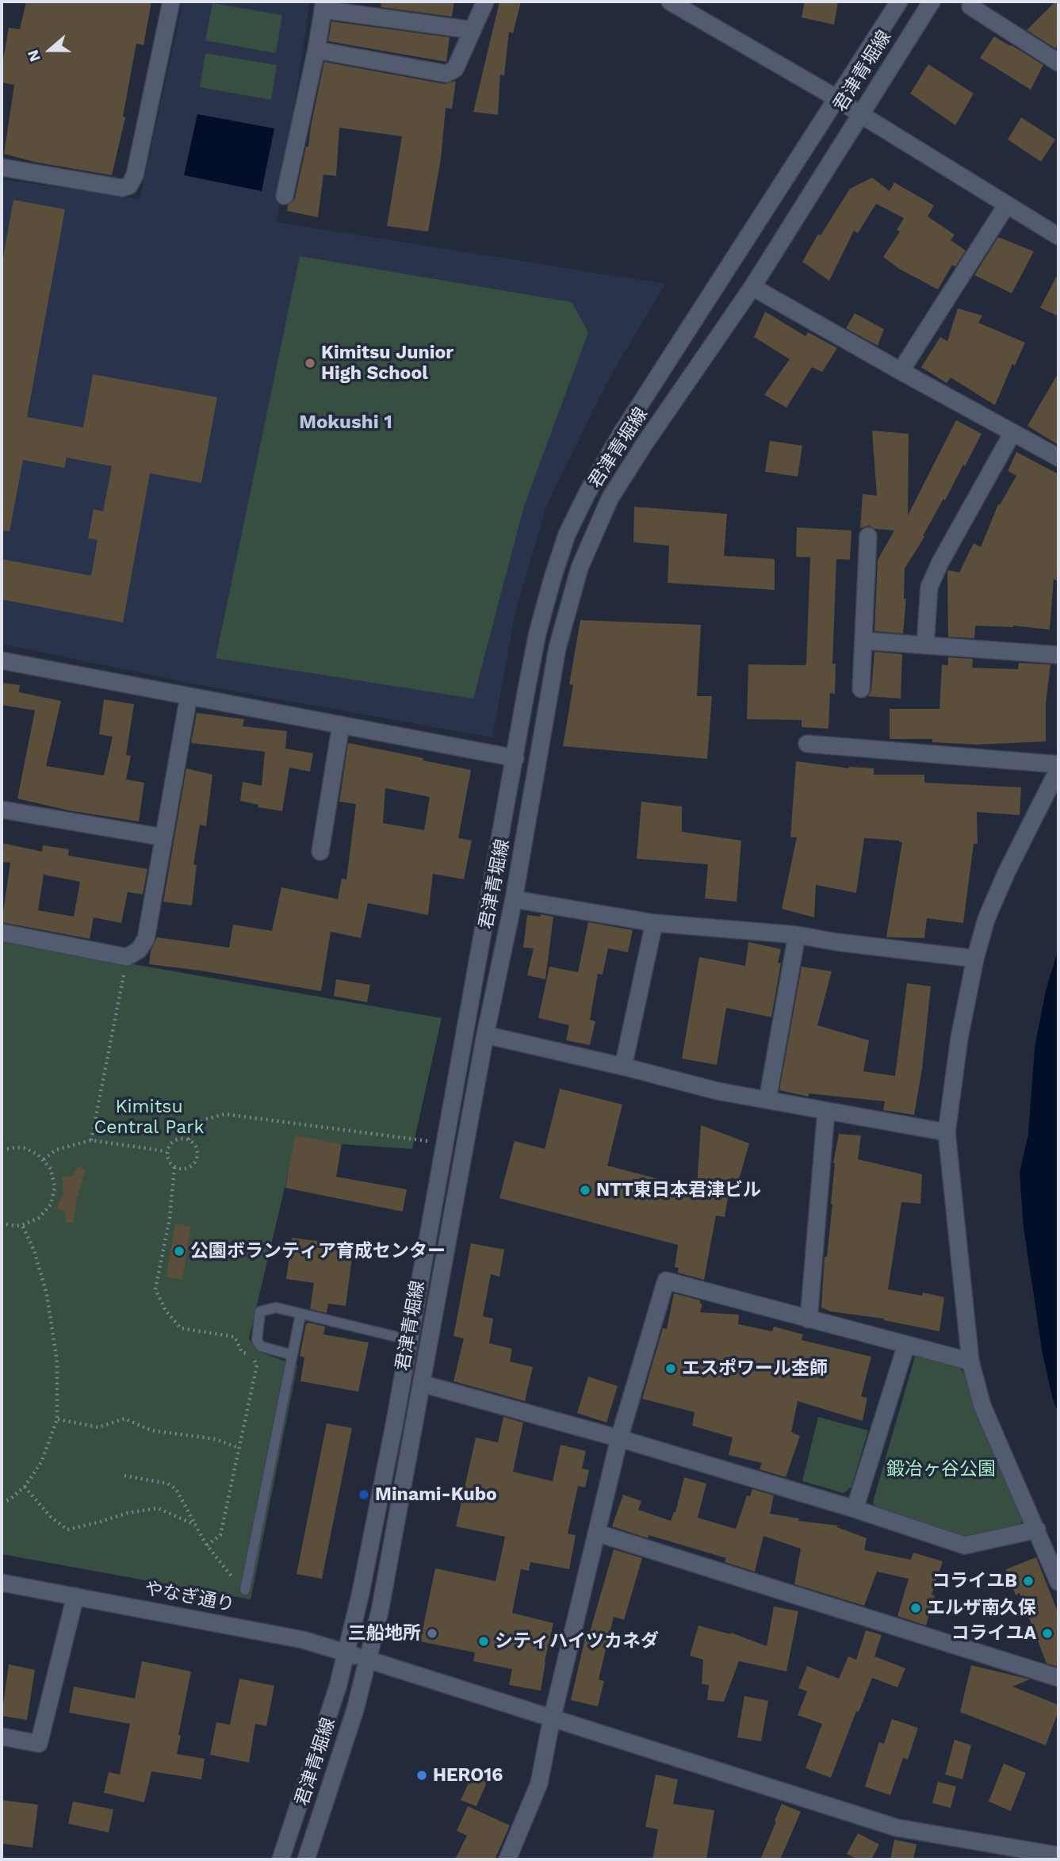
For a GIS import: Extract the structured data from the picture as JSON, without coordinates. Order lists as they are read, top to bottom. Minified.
{"streets":{"street":["君津青堀線","やなぎ通り"]},"crossings":[["君津青堀線","やなぎ通り"]],"districts":["Mokushi 1"],"parks":["Kimitsu Central Park","鍛冶ヶ谷公園"],"places":["Kimitsu Junior High School","NTT東日本君津ビル","公園ボランティア育成センター","エスポワール杢師","Minami-Kubo","コライユB","エルザ南久保","三船地所","コライユA","シティハイツカネダ","HERO16"],"north":"left"}
